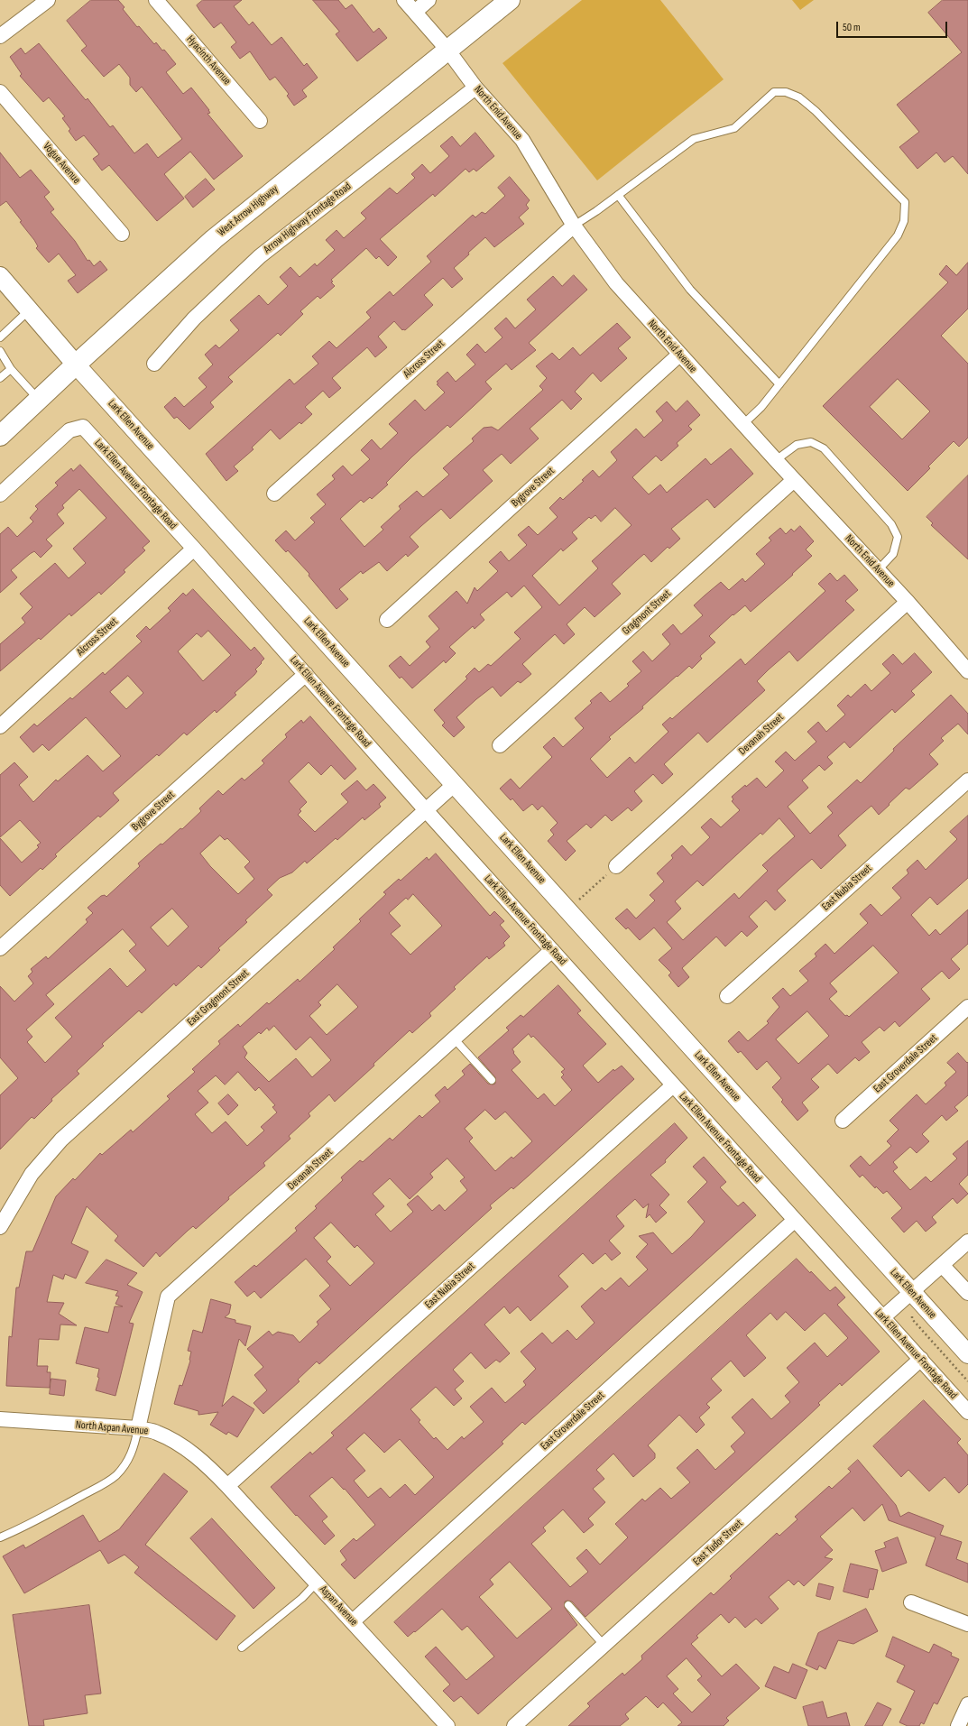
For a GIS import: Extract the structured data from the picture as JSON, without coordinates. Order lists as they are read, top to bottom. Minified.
{"streets":{"main road":["West Arrow Highway"],"street":["Hyacinth Avenue","North Enid Avenue","Vogue Avenue","Arrow Highway Frontage Road","Alcross Street","Lark Ellen Avenue","Lark Ellen Avenue Frontage Road","Bygrove Street","Gragmont Street","Devanah Street","East Nubia Street","East Gragmont Street","East Groverdale Street","North Aspan Avenue","East Tudor Street","Aspan Avenue"]},"crossings":[["North Enid Avenue","West Arrow Highway"],["North Enid Avenue","Arrow Highway Frontage Road"],["North Enid Avenue","Alcross Street"],["North Enid Avenue","Bygrove Street"],["North Enid Avenue","Gragmont Street"],["North Enid Avenue","Devanah Street"],["West Arrow Highway","Lark Ellen Avenue"],["Alcross Street","Lark Ellen Avenue Frontage Road"],["Lark Ellen Avenue","East Gragmont Street"],["Lark Ellen Avenue Frontage Road","Bygrove Street"],["Lark Ellen Avenue Frontage Road","Devanah Street"],["Lark Ellen Avenue Frontage Road","East Nubia Street"],["Lark Ellen Avenue Frontage Road","East Gragmont Street"],["Lark Ellen Avenue Frontage Road","East Groverdale Street"],["Lark Ellen Avenue Frontage Road","East Tudor Street"],["Devanah Street","North Aspan Avenue"],["East Nubia Street","North Aspan Avenue"],["East Nubia Street","Aspan Avenue"],["East Groverdale Street","Aspan Avenue"],["North Aspan Avenue","Aspan Avenue"]],"scale_bar":"50 m"}
